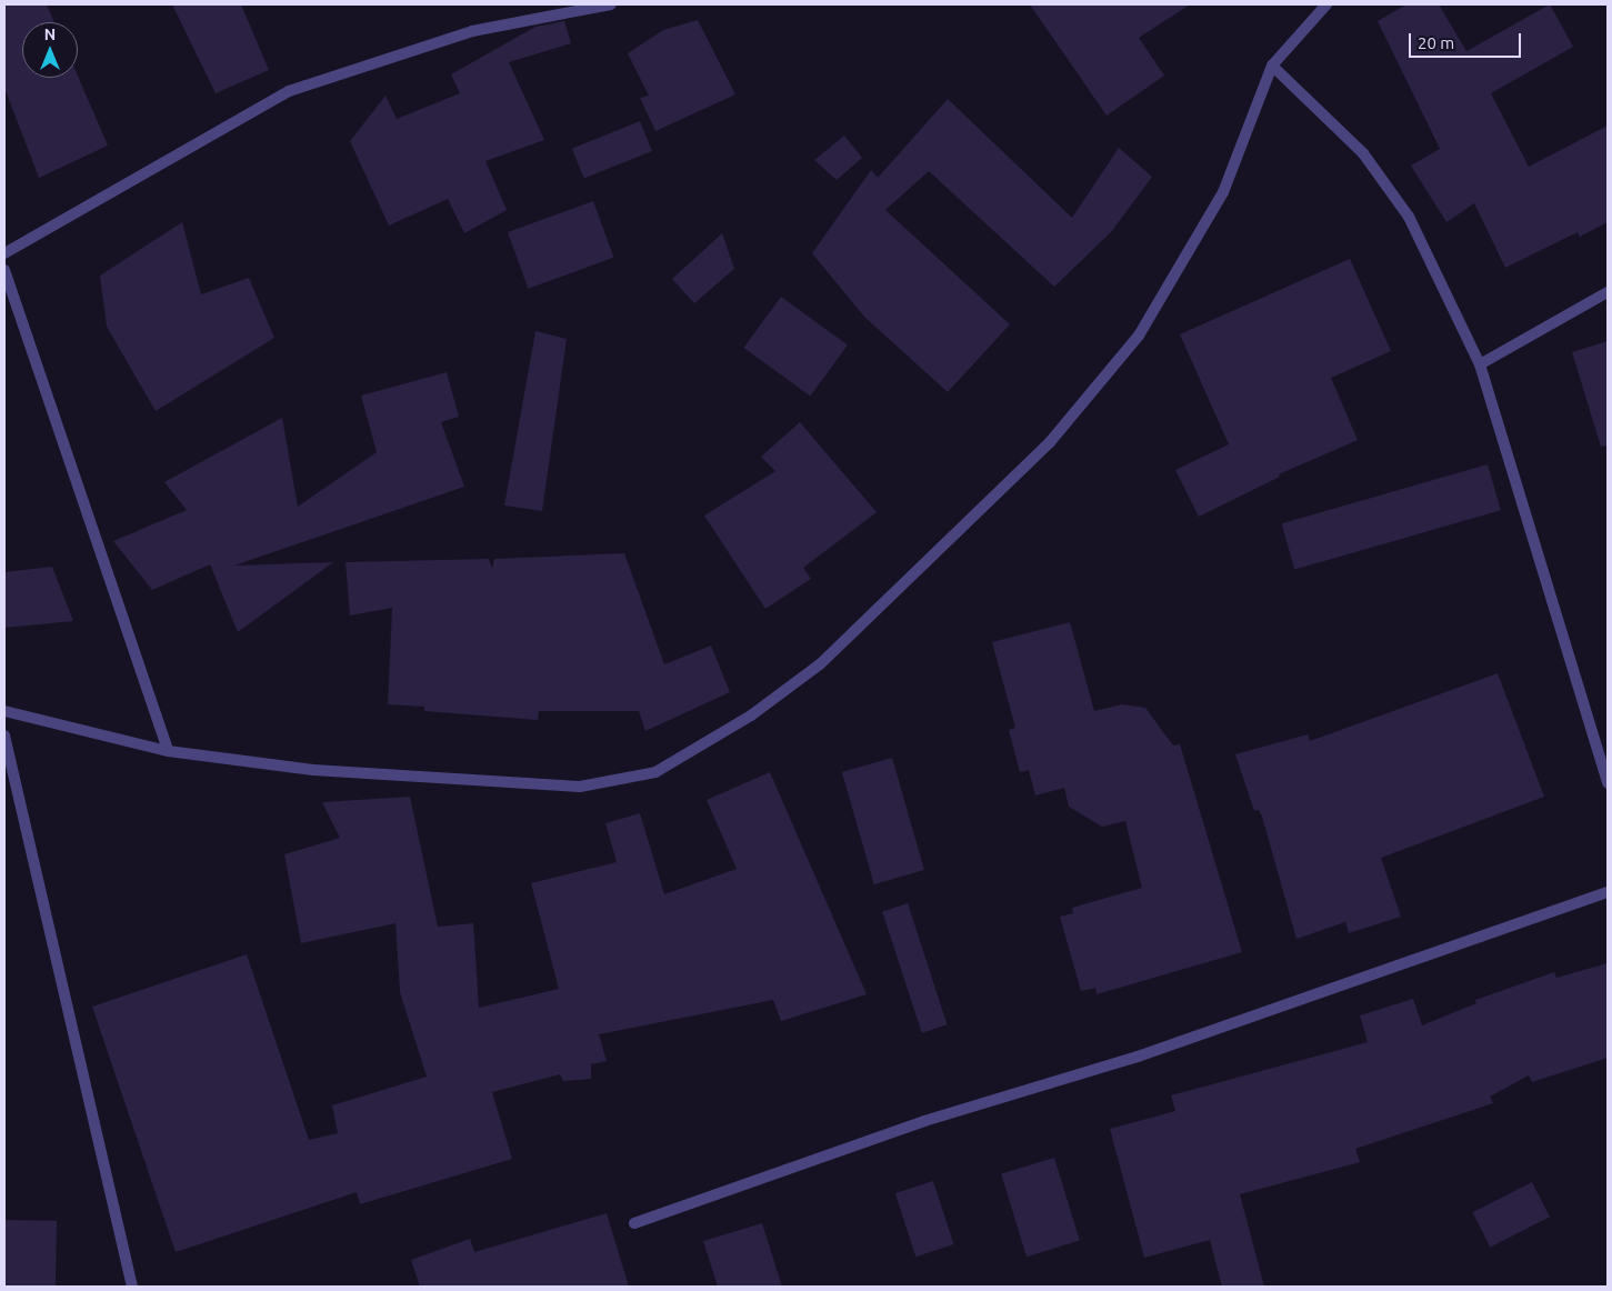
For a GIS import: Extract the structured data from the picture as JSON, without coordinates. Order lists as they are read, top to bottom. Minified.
{"scale_bar":"20 m","north":"top"}
